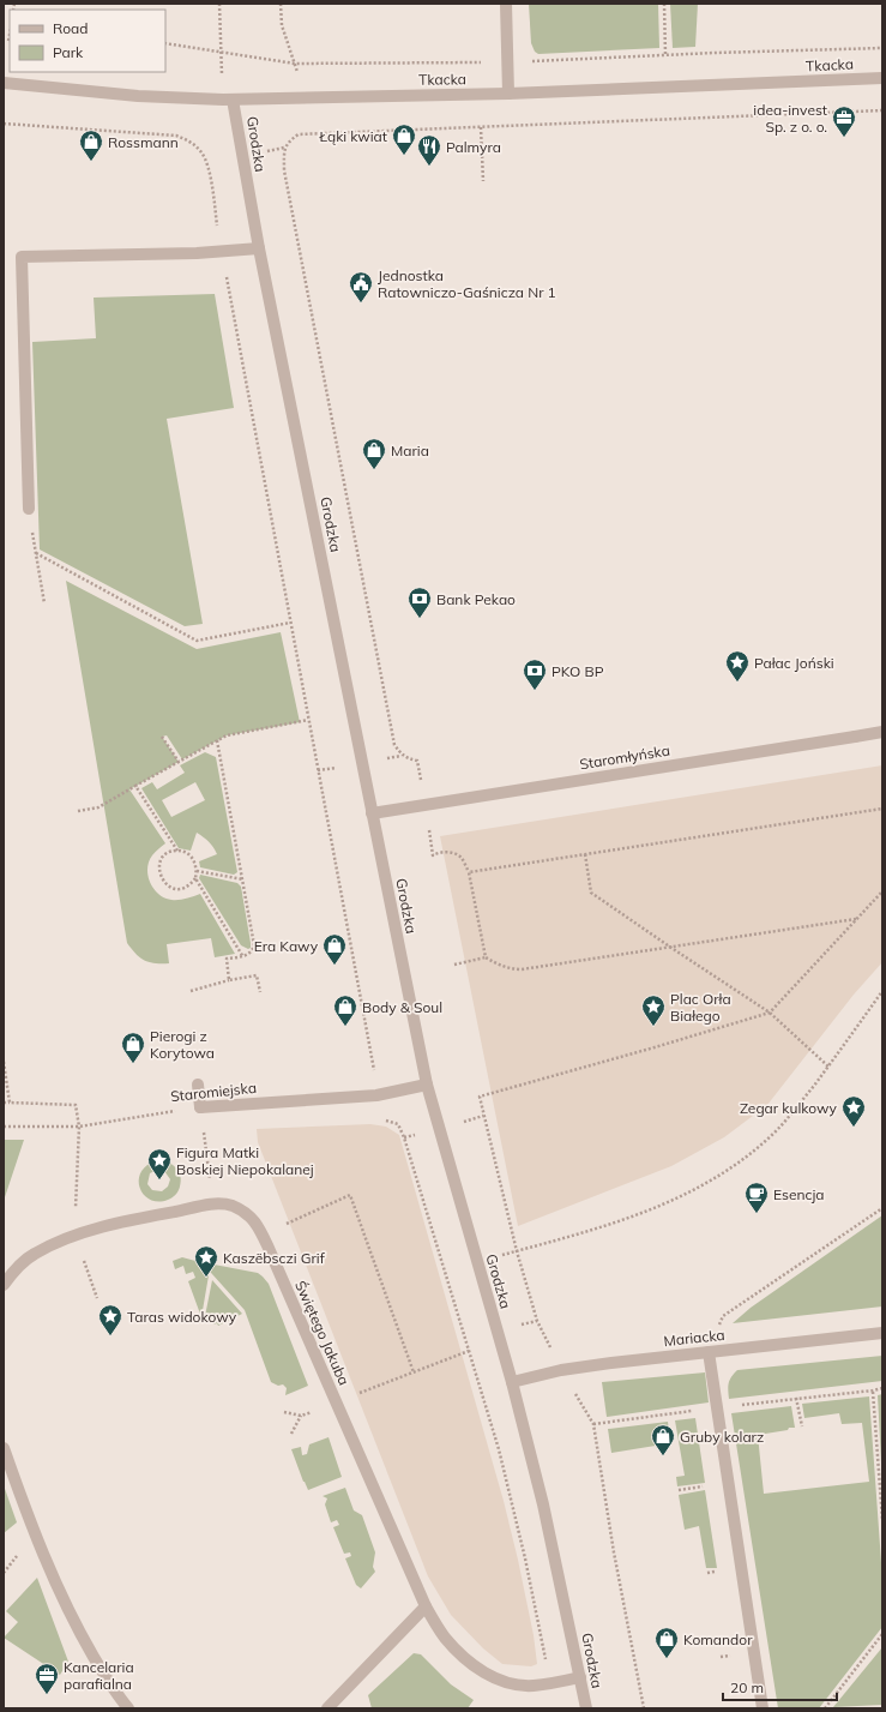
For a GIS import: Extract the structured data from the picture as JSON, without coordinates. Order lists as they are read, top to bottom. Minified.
{"streets":{"street":["Tkacka","Grodzka","Staromłyńska","Staromiejska","Świętego Jakuba","Mariacka"]},"crossings":[["Tkacka","Grodzka"],["Grodzka","Staromłyńska"],["Grodzka","Staromiejska"],["Grodzka","Świętego Jakuba"],["Grodzka","Mariacka"]],"places":{"office":["idea-invest Sp. z o. o.","Kancelaria parafialna"],"shop":["Łąki kwiat","Rossmann","Maria","Era Kawy","Body & Soul","Pierogi z Korytowa","Gruby kolarz","Komandor"],"restaurant":["Palmyra"],"public building":["Jednostka Ratowniczo-Gaśnicza Nr 1"],"bank":["Bank Pekao","PKO BP"],"place":["Pałac Joński","Plac Orła Białego","Zegar kulkowy","Figura Matki Boskiej Niepokalanej","Kaszëbsczi Grif","Taras widokowy"],"cafe":["Esencja"]},"legend":["Road","Park"],"scale_bar":"20 m"}
